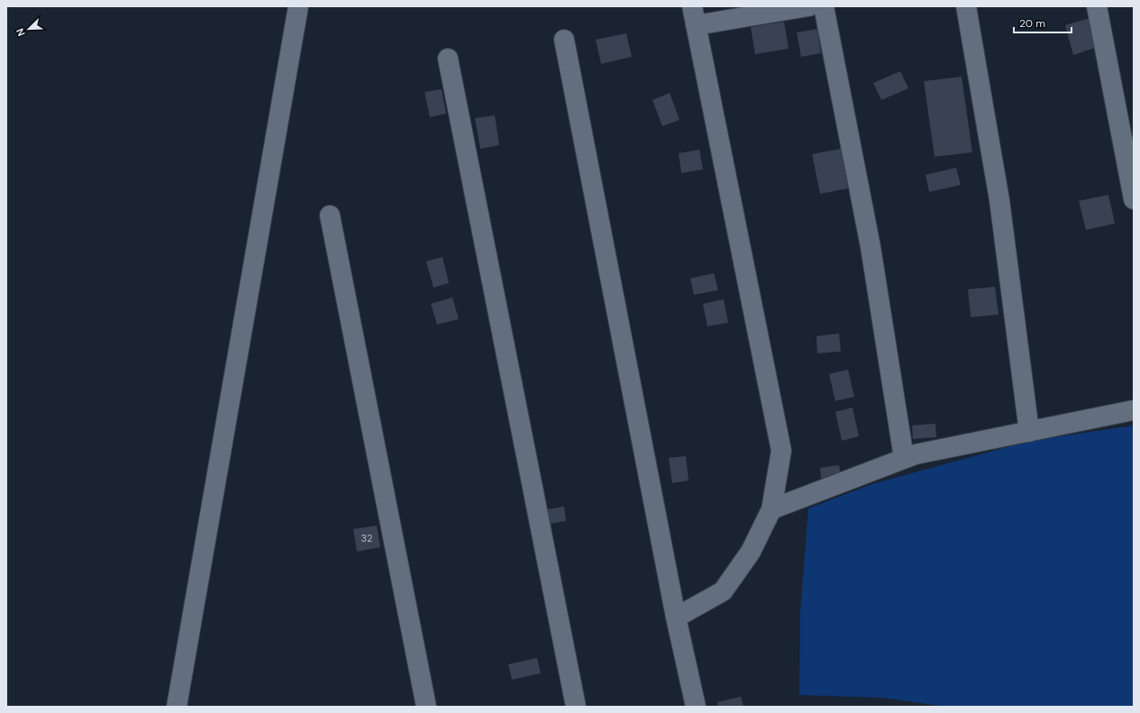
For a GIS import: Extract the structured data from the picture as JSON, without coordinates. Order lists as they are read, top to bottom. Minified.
{"house_numbers":["32"],"scale_bar":"20 m","north":"bottom left"}
